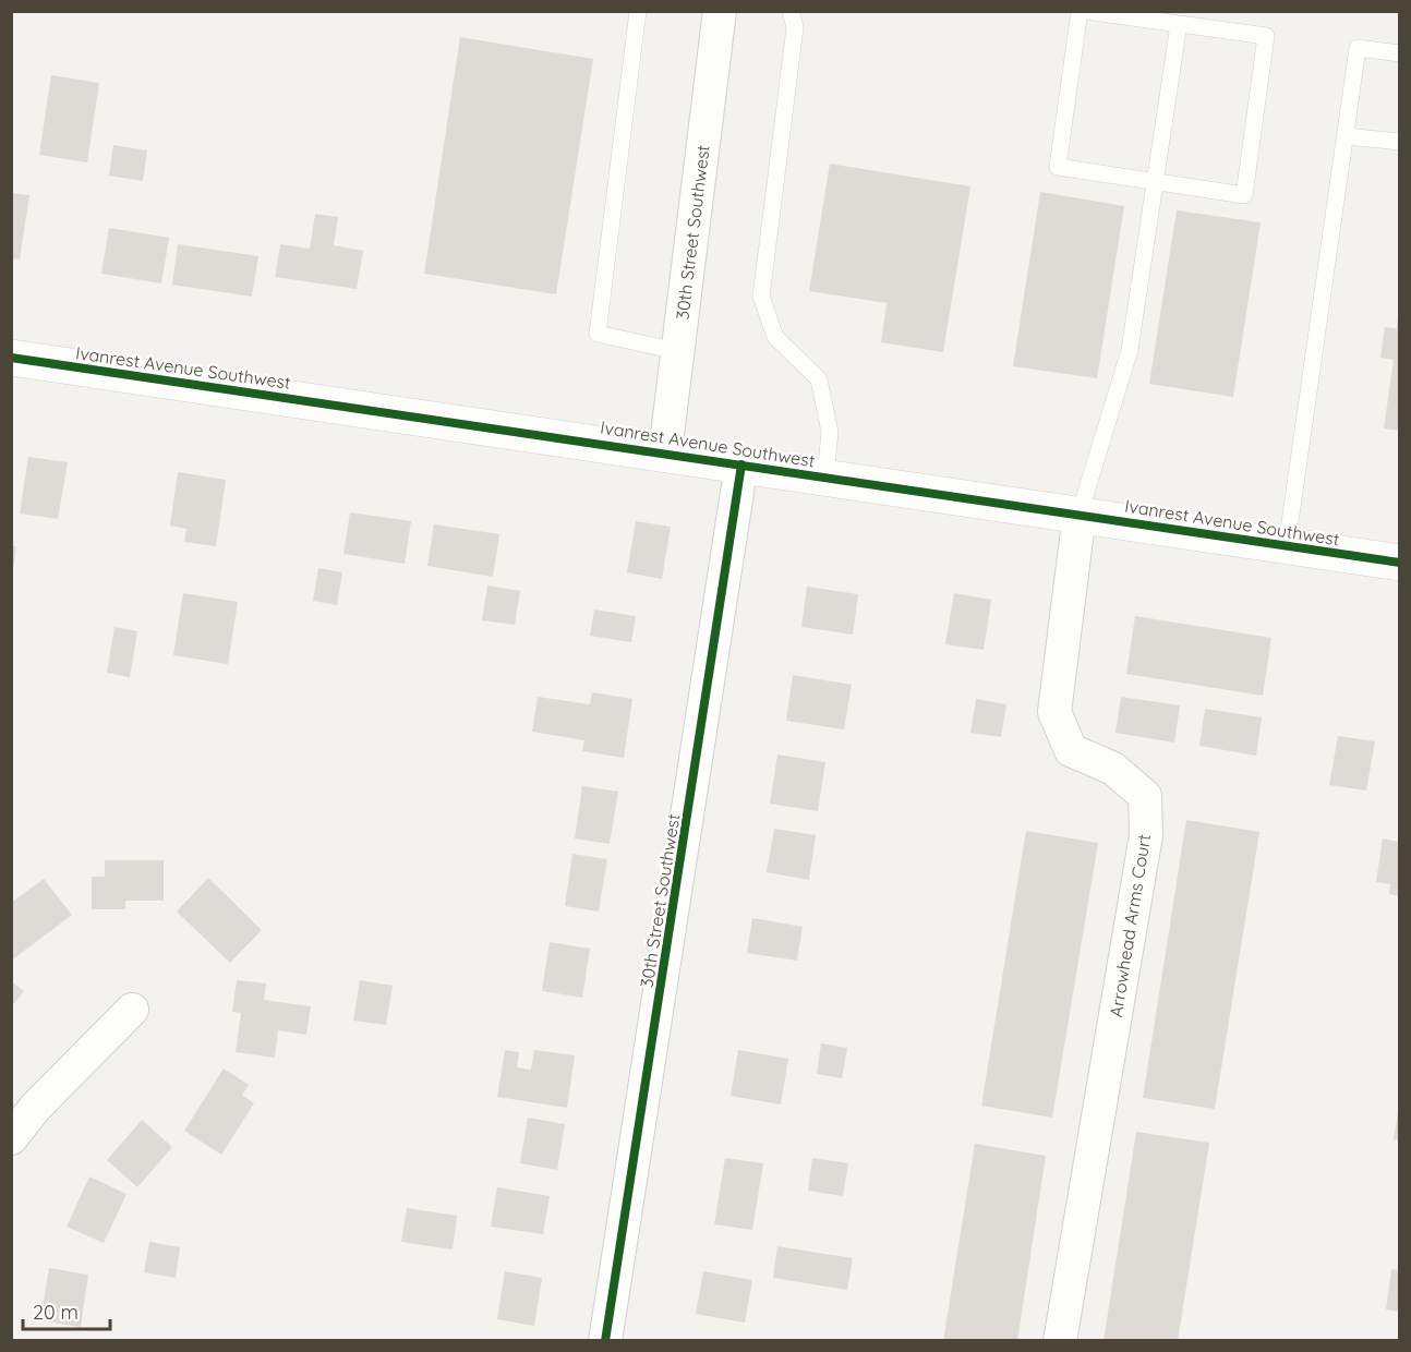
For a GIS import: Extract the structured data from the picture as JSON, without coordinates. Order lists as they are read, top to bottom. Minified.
{"streets":{"street":["30th Street Southwest","Ivanrest Avenue Southwest","Arrowhead Arms Court"]},"crossings":[["30th Street Southwest","Ivanrest Avenue Southwest"],["Ivanrest Avenue Southwest","Arrowhead Arms Court"]],"scale_bar":"20 m"}
